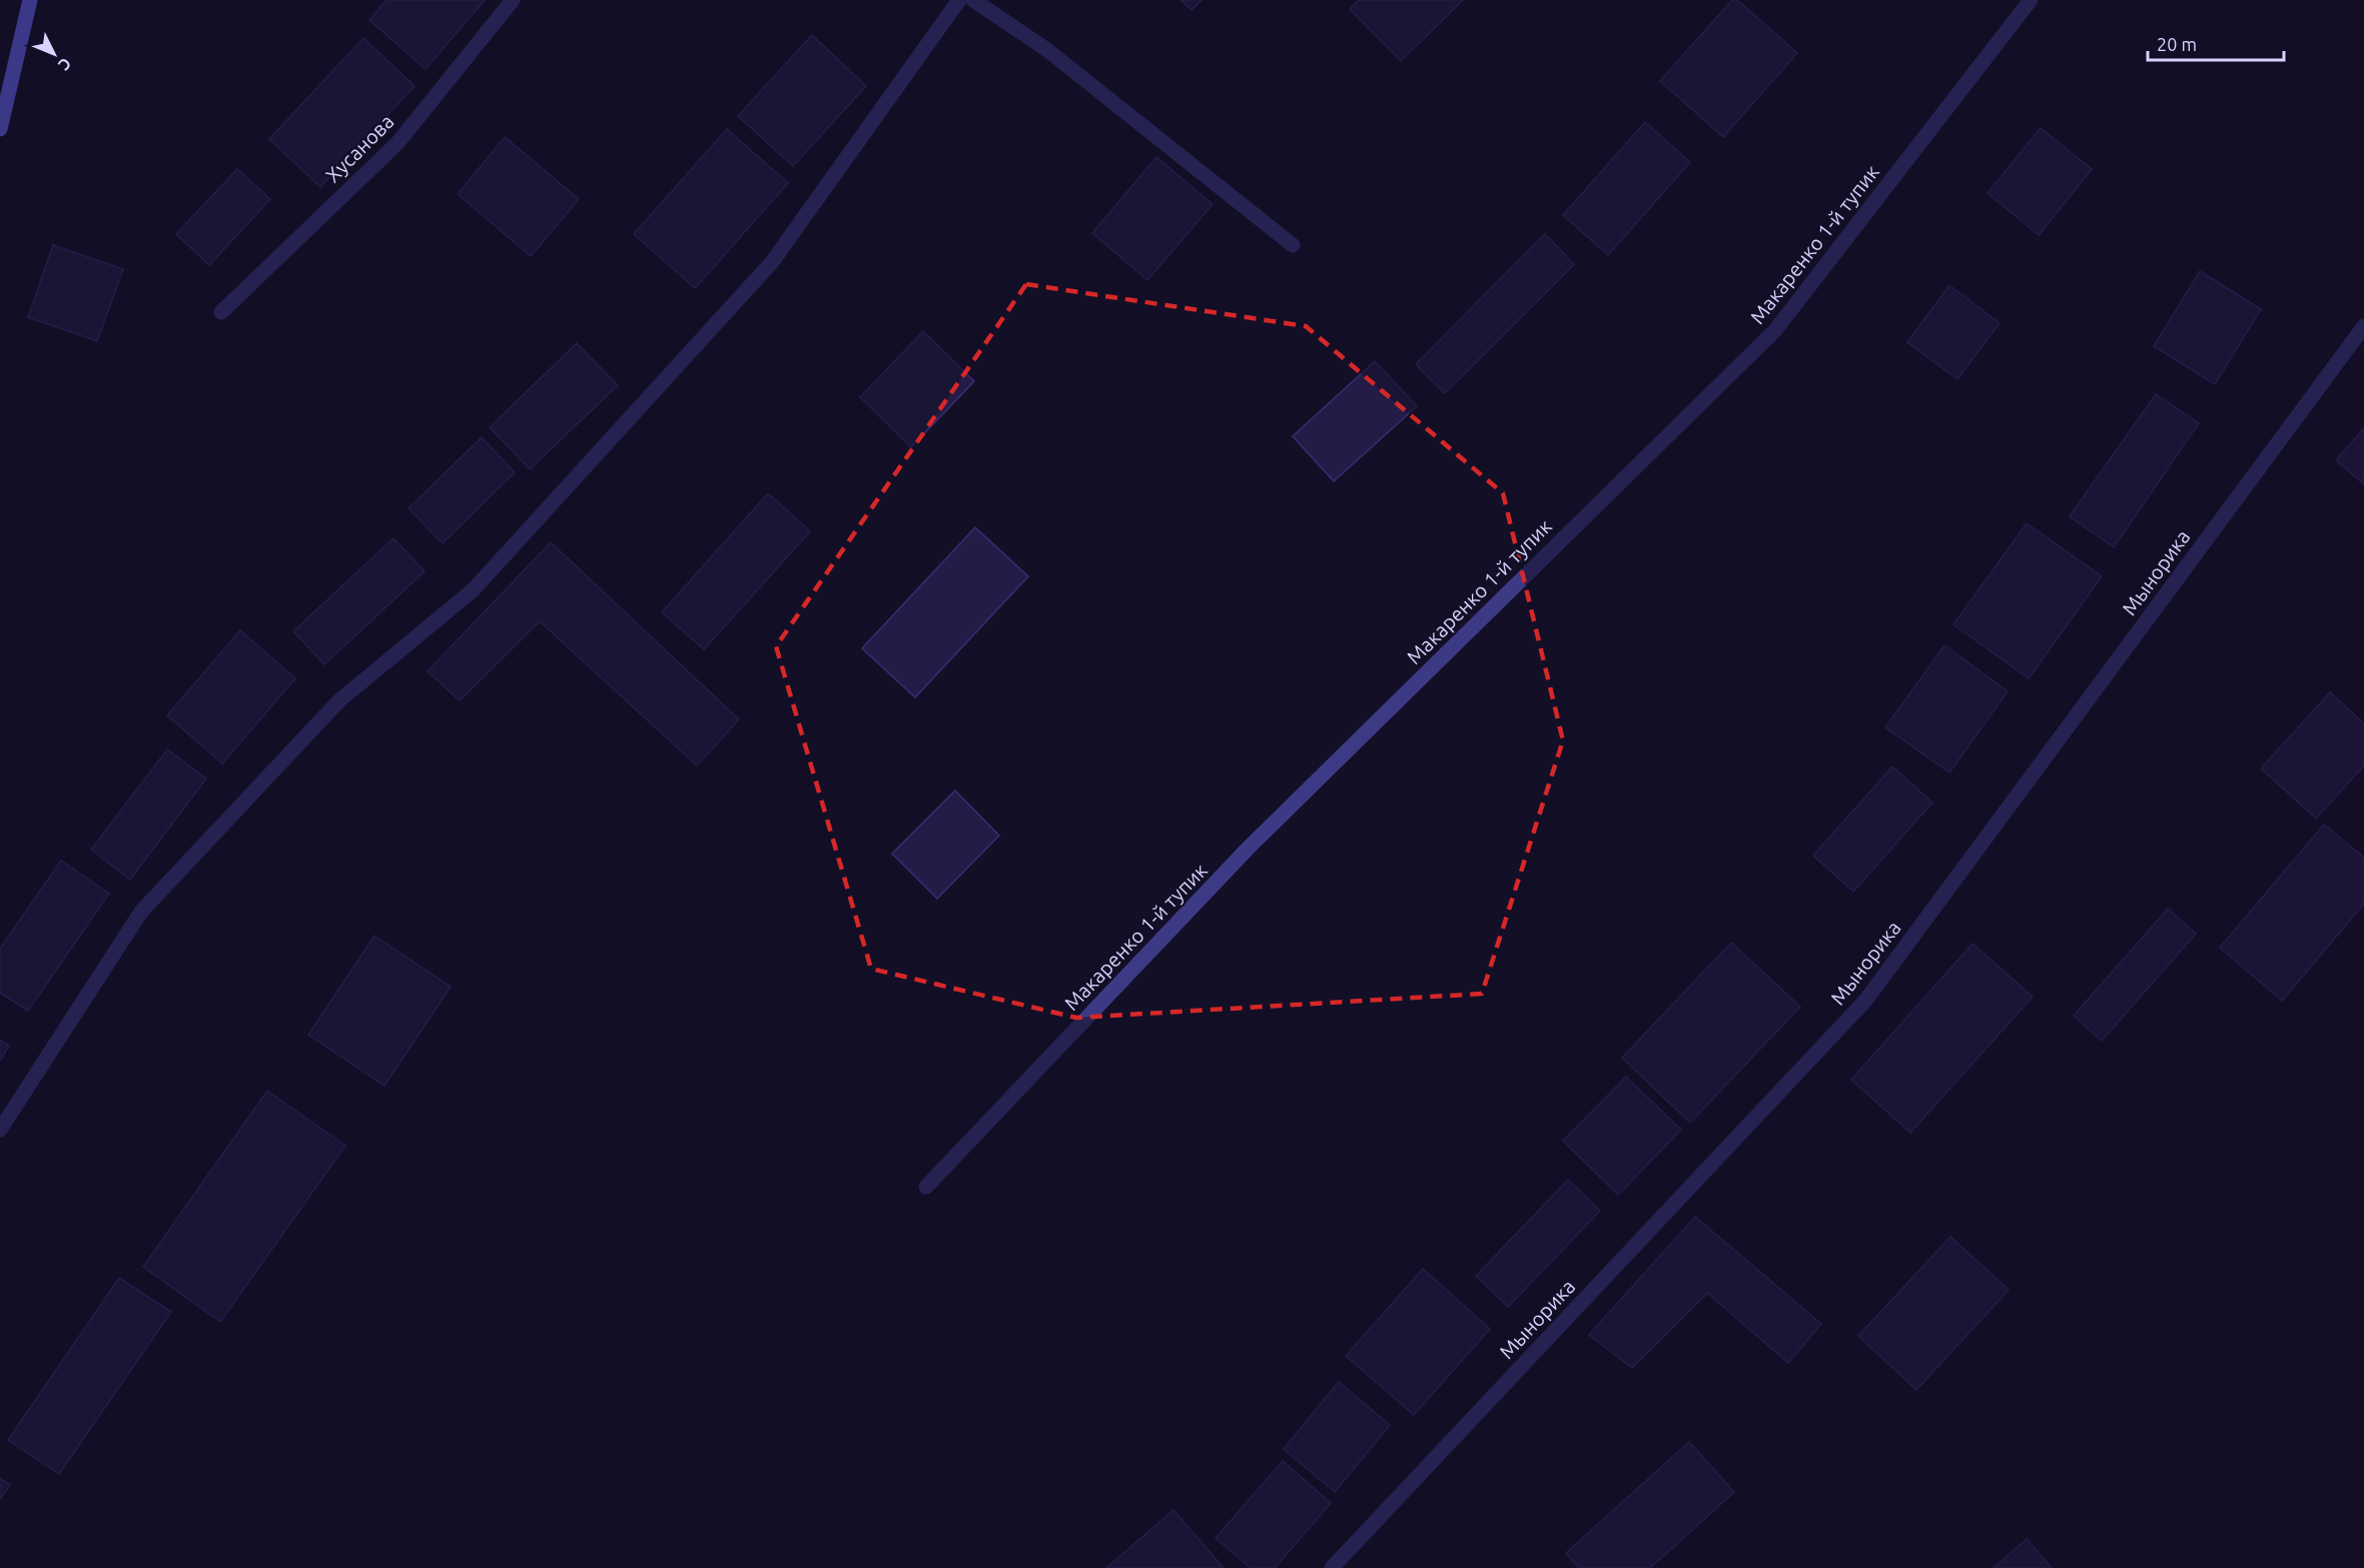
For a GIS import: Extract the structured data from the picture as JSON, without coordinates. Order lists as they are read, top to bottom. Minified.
{"streets":{"street":["Хусанова","Макаренко 1-й тупик","Мынорика"]},"scale_bar":"20 m","north":"bottom right"}
